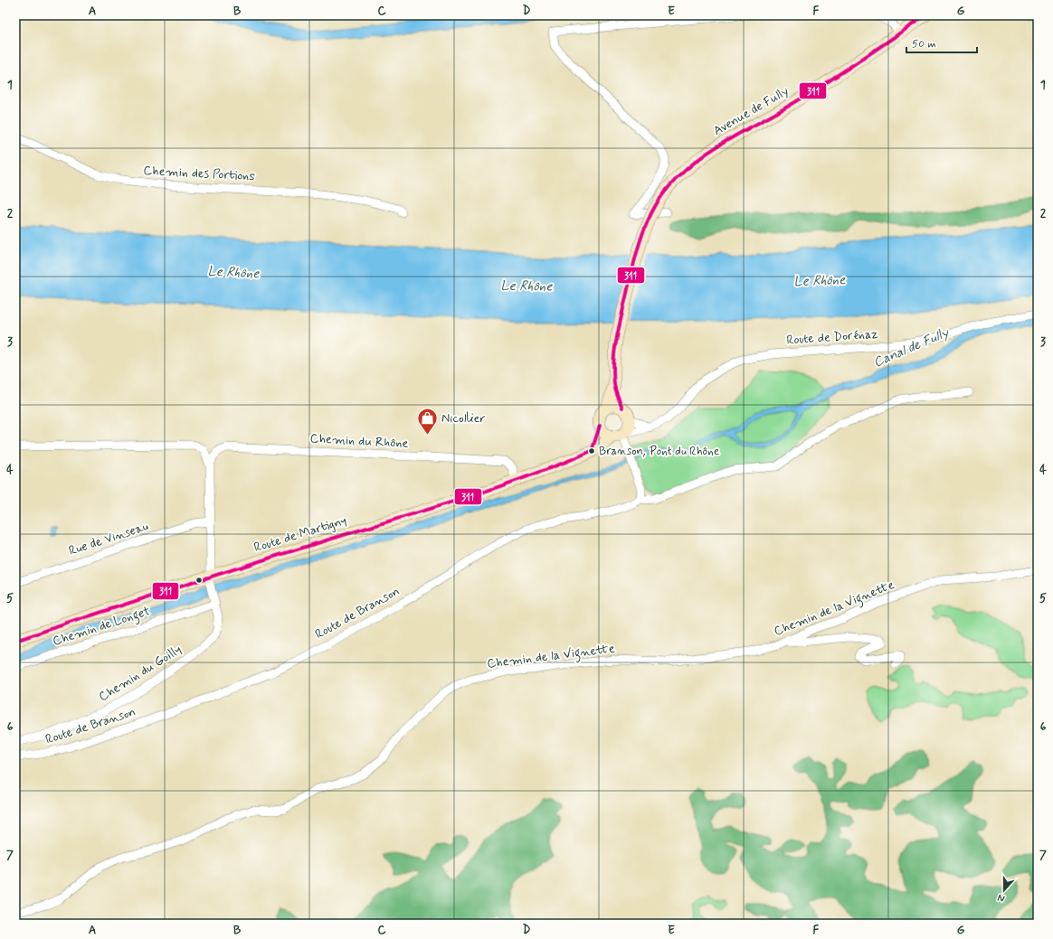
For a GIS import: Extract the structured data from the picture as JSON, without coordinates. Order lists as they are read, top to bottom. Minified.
{"streets":{"main road":["Avenue de Fully","Route de Martigny"],"street":["Chemin des Portions","Route de Dorénaz","Chemin du Rhône","Rue de Vinseau","Chemin de la Vignette","Route de Branson","Chemin de Longet","Chemin du Goilly"]},"crossings":[["Route de Dorénaz","Route de Martigny"],["Chemin du Rhône","Route de Martigny"],["Chemin du Rhône","Chemin du Goilly"],["Route de Martigny","Chemin du Goilly"],["Rue de Vinseau","Chemin du Goilly"],["Chemin de Longet","Chemin du Goilly"]],"water":["Le Rhône","Canal de Fully"],"places":{"shop":["Nicollier"],"other":["Branson, Pont du Rhône"]},"lines":["transit line 311"],"scale_bar":"50 m","north":"bottom","grid":{"columns":["A","B","C","D","E","F","G"],"rows":["1","2","3","4","5","6","7"]}}
